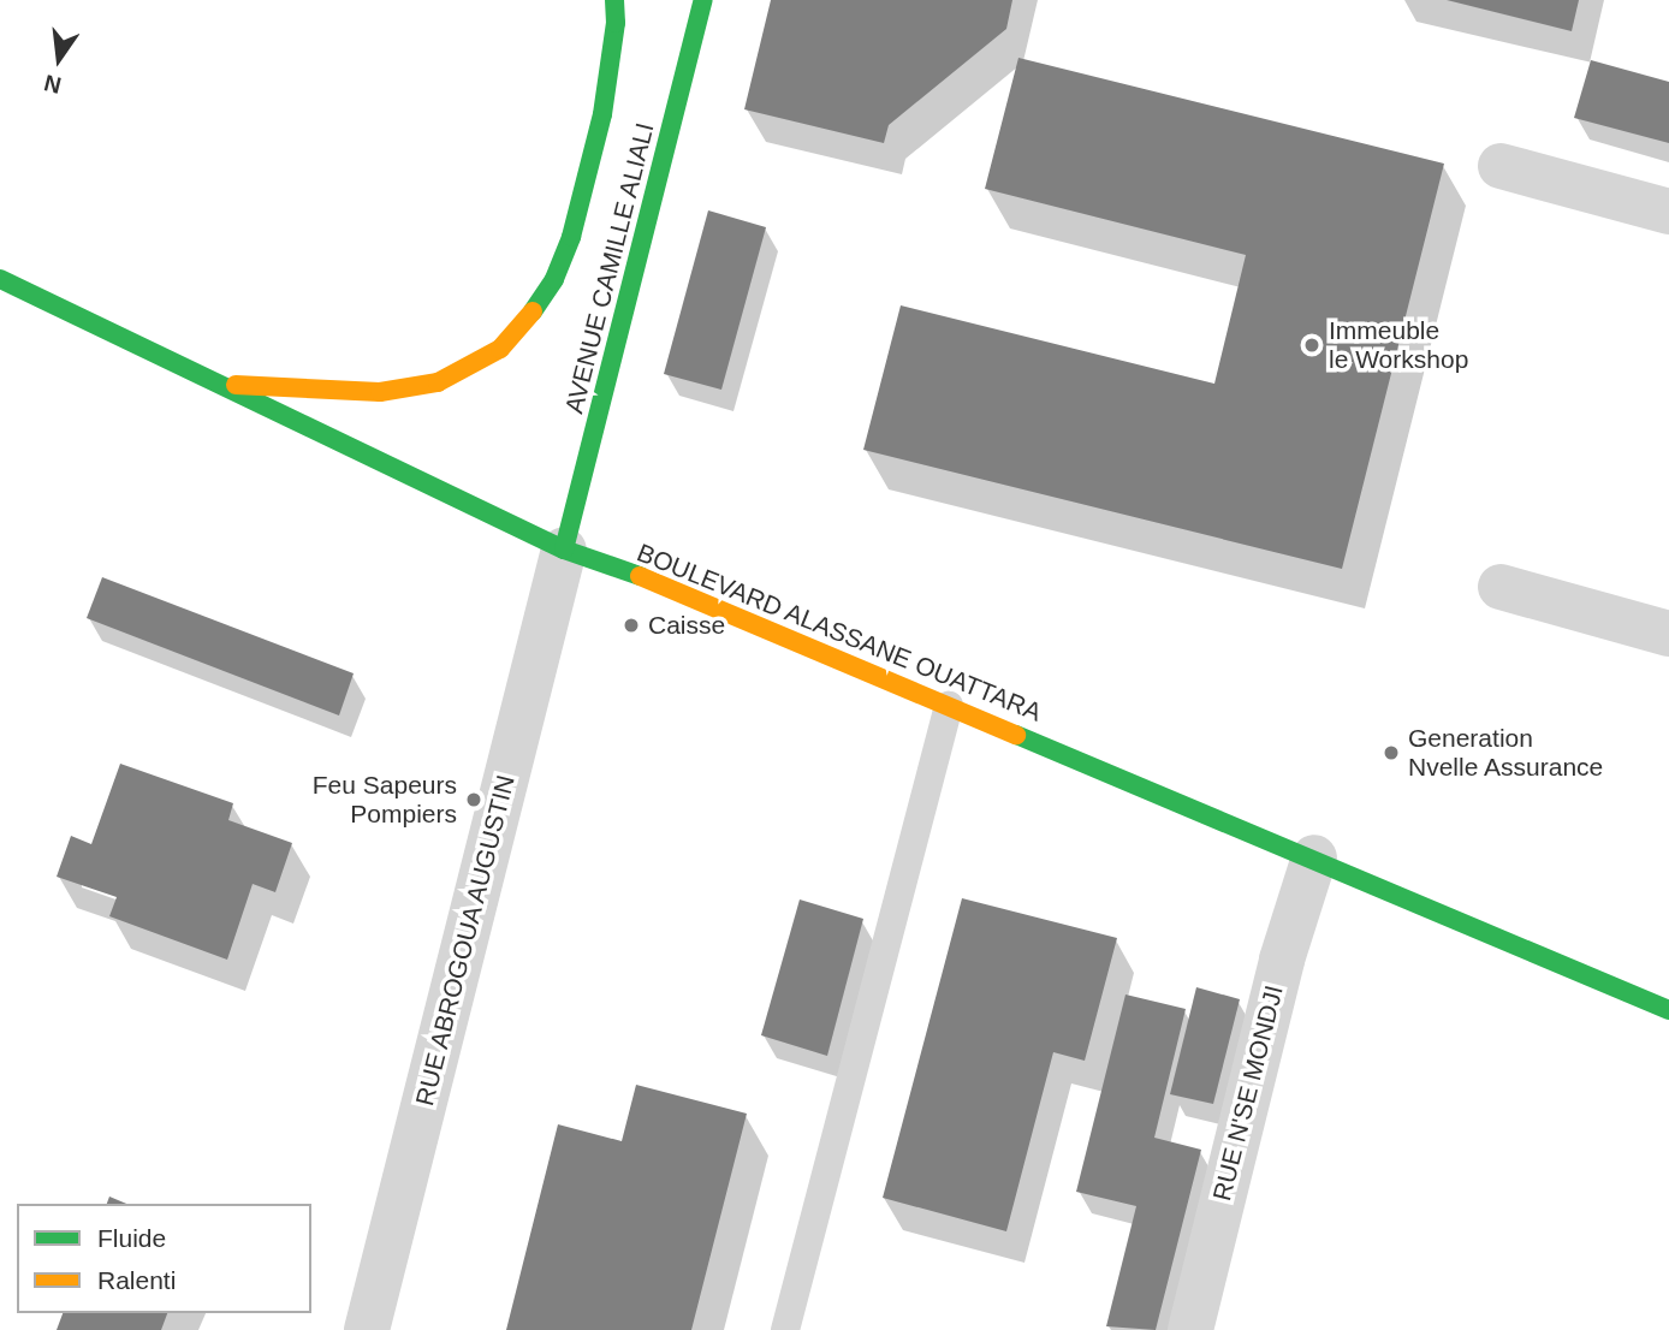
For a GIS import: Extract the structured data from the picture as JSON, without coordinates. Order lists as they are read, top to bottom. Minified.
{"streets":{"main road":["AVENUE CAMILLE ALIALI","BOULEVARD ALASSANE OUATTARA"],"street":["RUE ABROGOUA AUGUSTIN","RUE N'SE MONDJI"]},"crossings":[["AVENUE CAMILLE ALIALI","BOULEVARD ALASSANE OUATTARA"],["AVENUE CAMILLE ALIALI","RUE ABROGOUA AUGUSTIN"],["BOULEVARD ALASSANE OUATTARA","RUE ABROGOUA AUGUSTIN"],["BOULEVARD ALASSANE OUATTARA","RUE N'SE MONDJI"]],"places":["Immeuble le Workshop","Caisse","Generation Nvelle Assurance","Feu Sapeurs Pompiers"],"legend":["Fluide","Ralenti"],"north":"bottom"}
